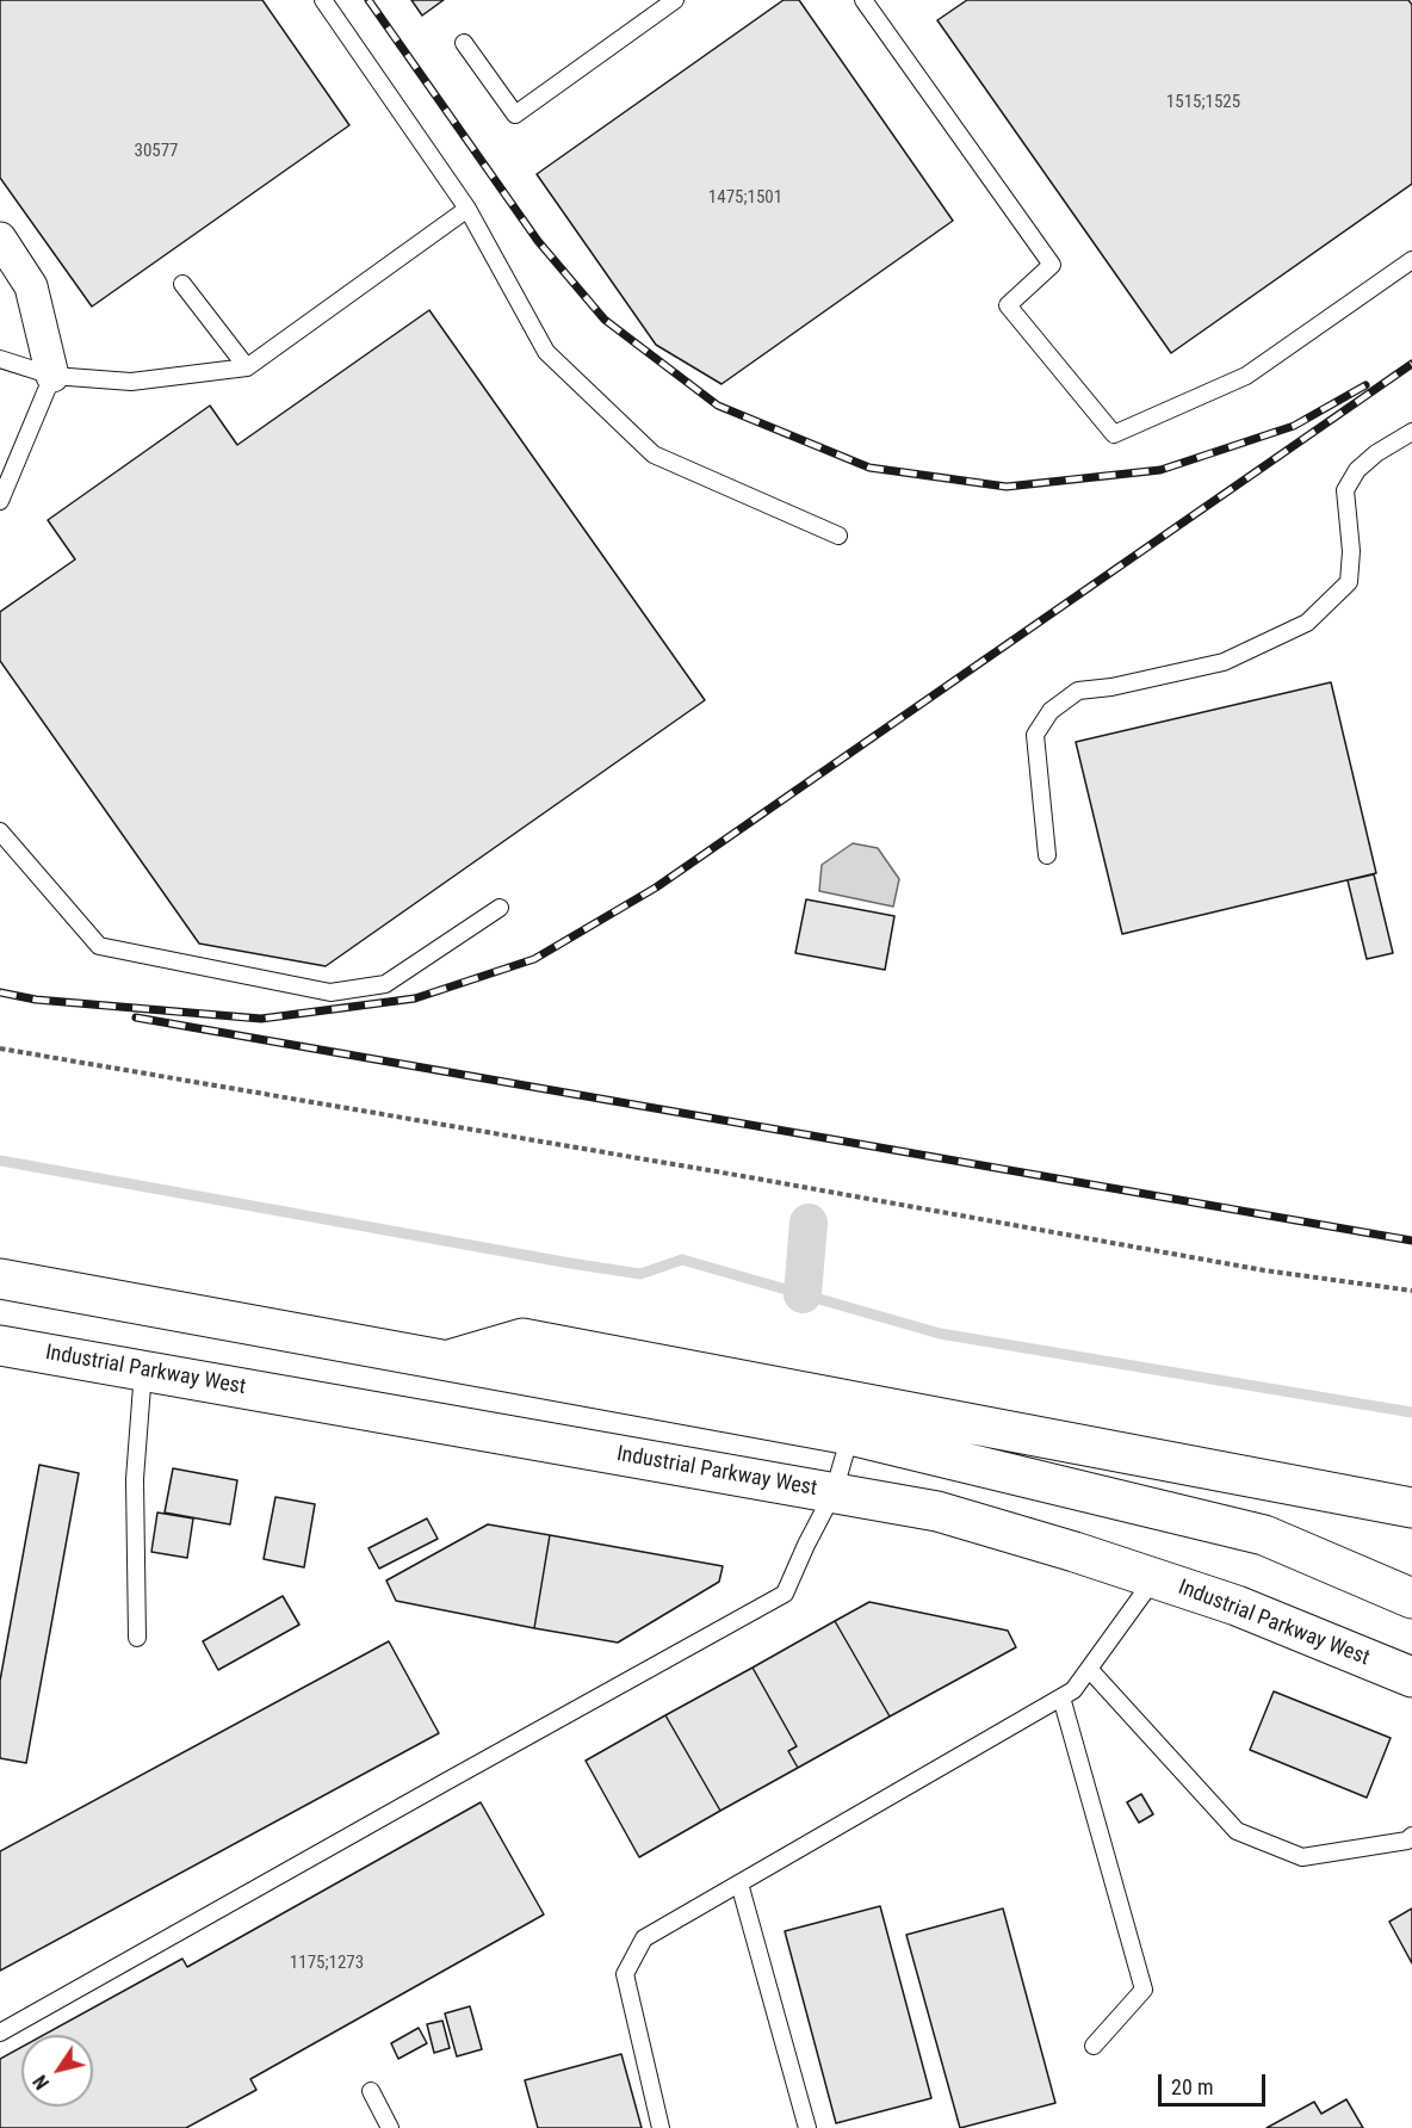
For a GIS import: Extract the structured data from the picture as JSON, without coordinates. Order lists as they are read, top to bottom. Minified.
{"streets":{"main road":["Industrial Parkway West"]},"house_numbers":["1515;1525","30577","1475;1501","1175;1273"],"scale_bar":"20 m","north":"bottom left"}
